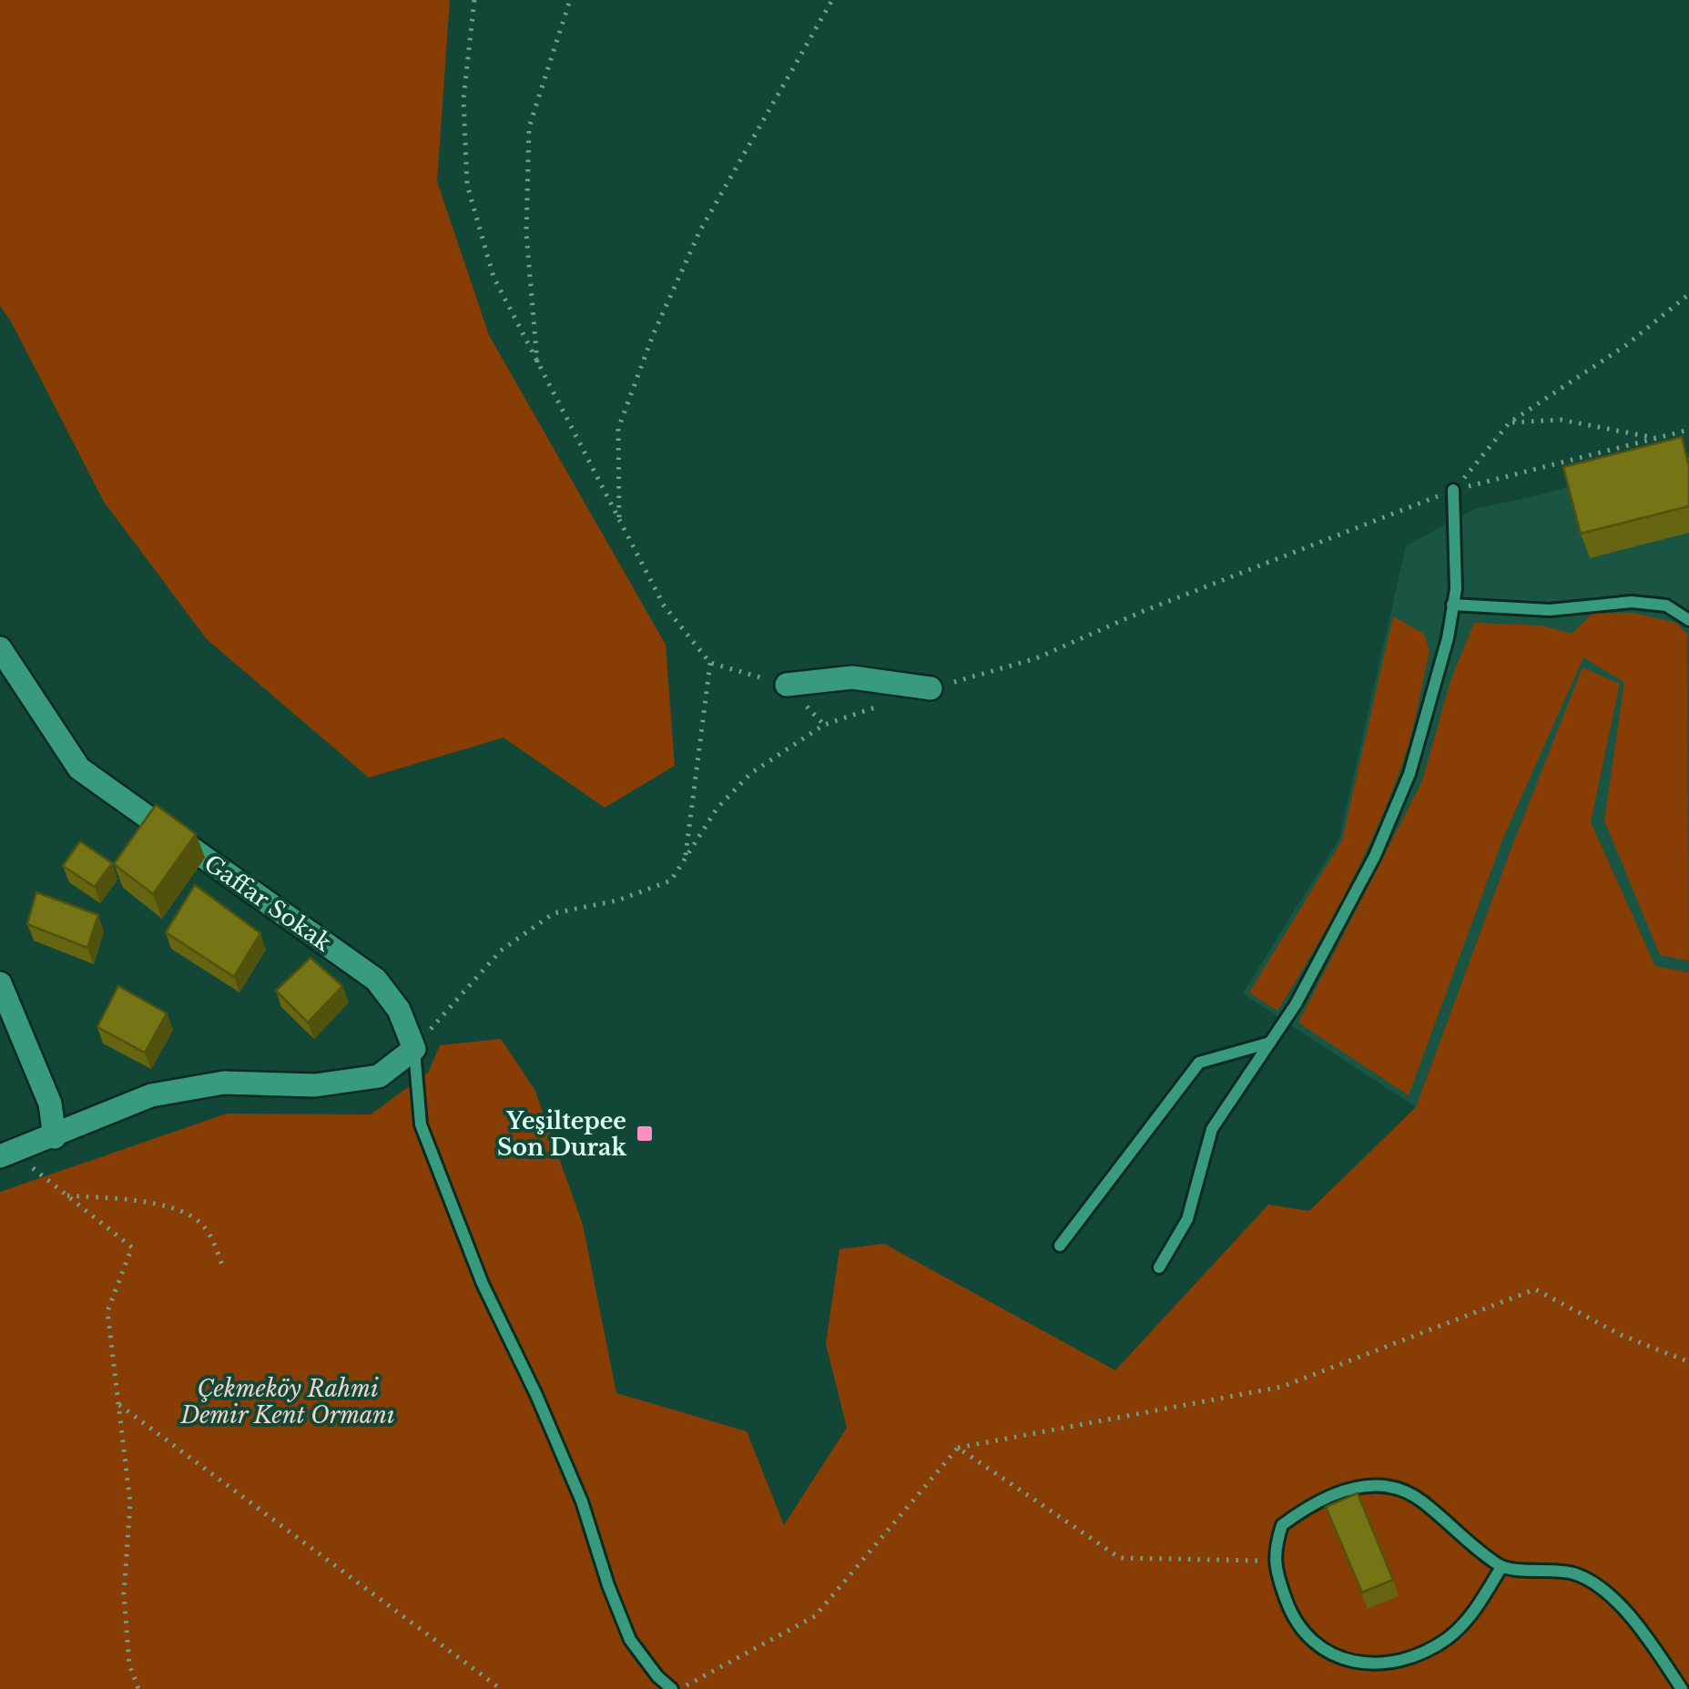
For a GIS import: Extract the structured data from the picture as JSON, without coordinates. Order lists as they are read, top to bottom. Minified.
{"streets":{"street":["Gaffar Sokak"]},"parks":["Çekmeköy Rahmi Demir Kent Ormanı"],"places":{"transit":["Yeşiltepee Son Durak"]}}
